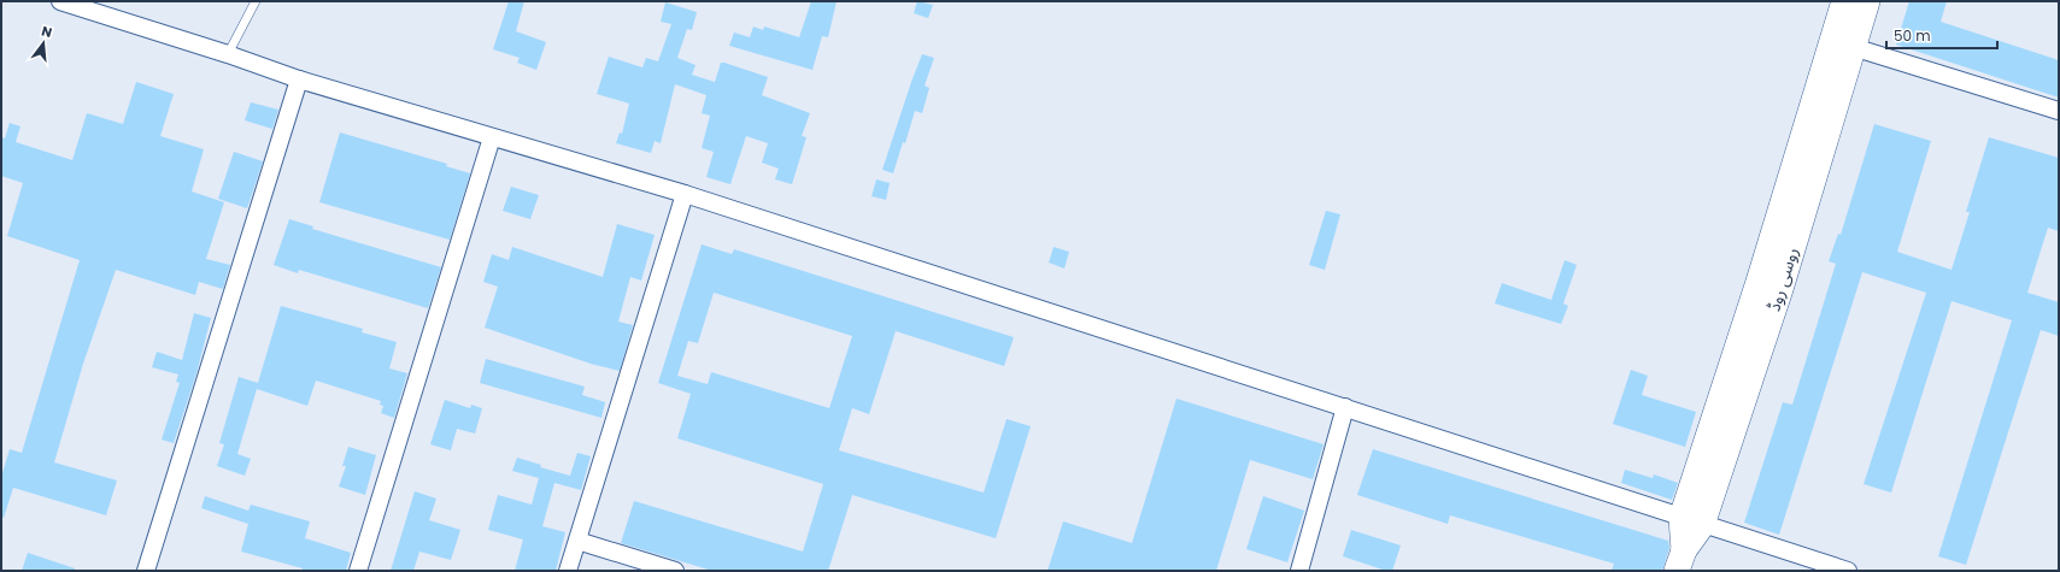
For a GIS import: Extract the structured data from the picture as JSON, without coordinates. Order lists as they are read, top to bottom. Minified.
{"streets":{"main road":["روسی روڈ"]},"scale_bar":"50 m","north":"top"}
